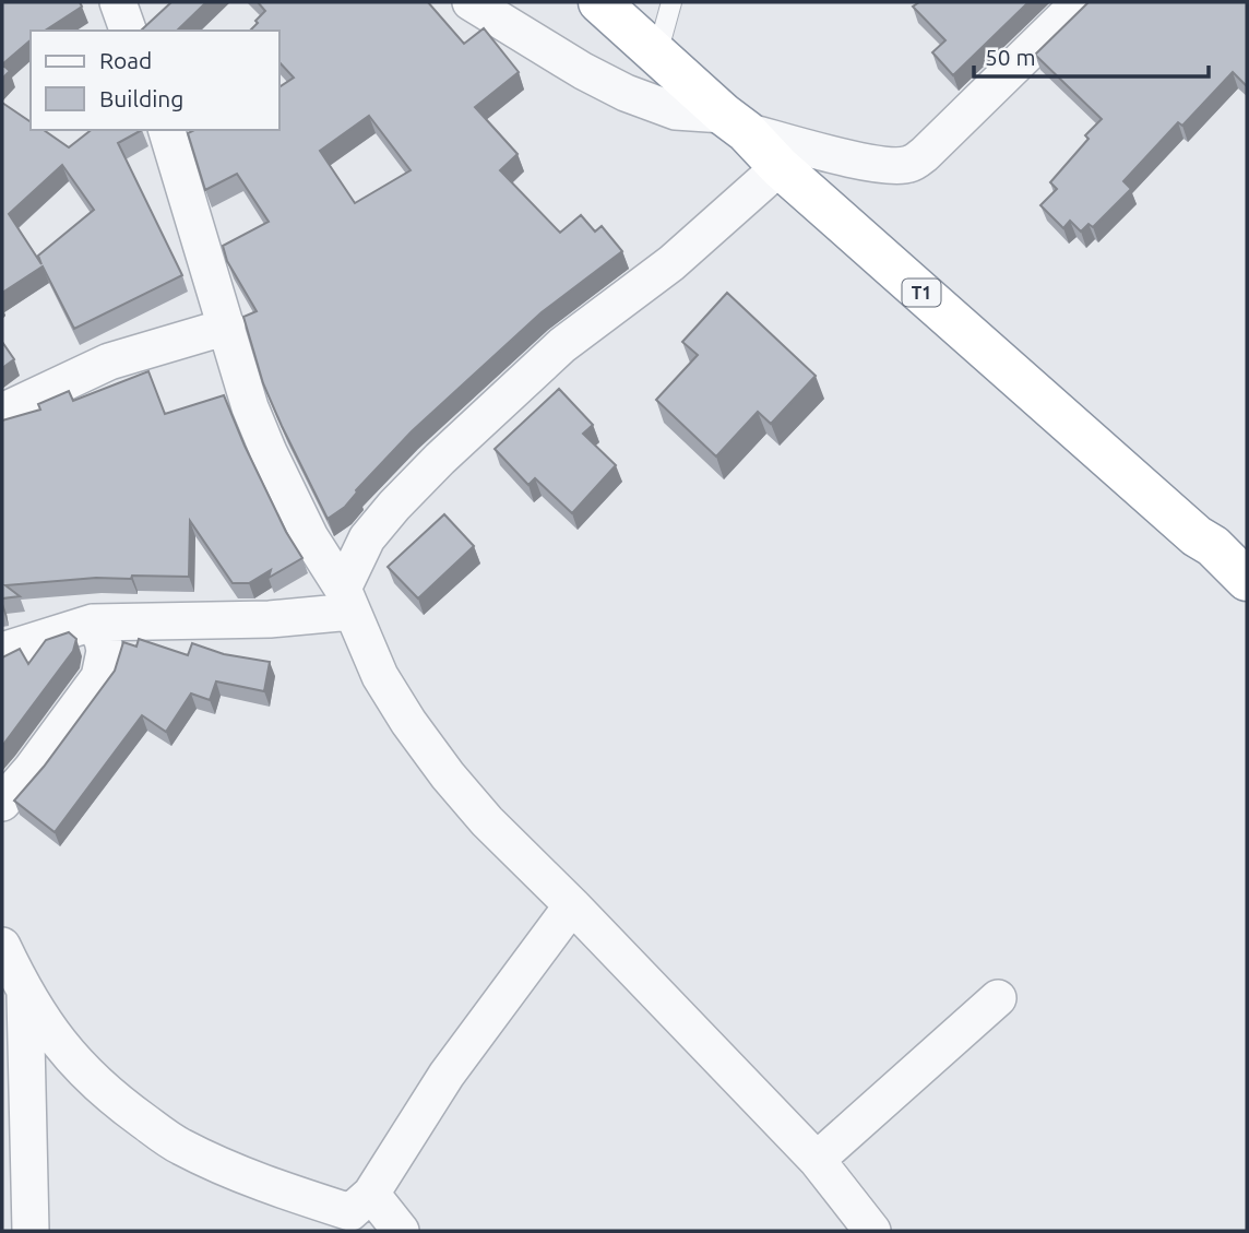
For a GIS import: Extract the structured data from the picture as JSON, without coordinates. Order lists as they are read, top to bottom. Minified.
{"streets":{"highway":["T1"]},"legend":["Road","Building"],"scale_bar":"50 m"}
